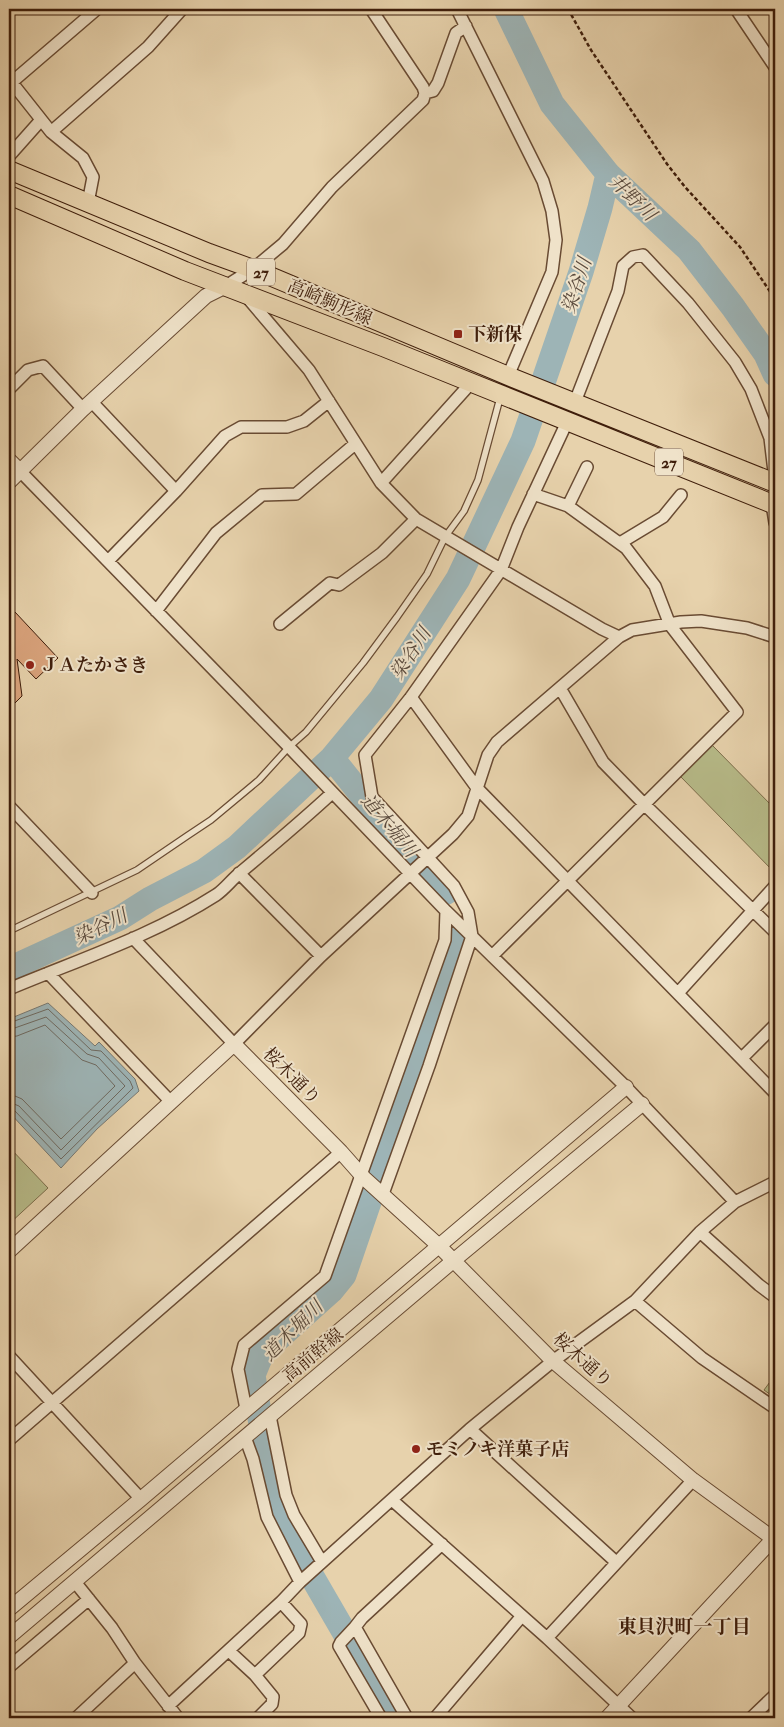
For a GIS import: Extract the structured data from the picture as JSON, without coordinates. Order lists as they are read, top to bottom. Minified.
{"streets":{"main road":["27","高崎駒形線"],"street":["桜木通り","高前幹線"]},"crossings":[["27","高崎駒形線"],["桜木通り","高前幹線"]],"districts":["東貝沢町一丁目"],"water":["井野川","染谷川","道木堀川"],"places":{"transit":["下新保"],"other":["ＪＡたかさき","モミノキ洋菓子店"]}}
